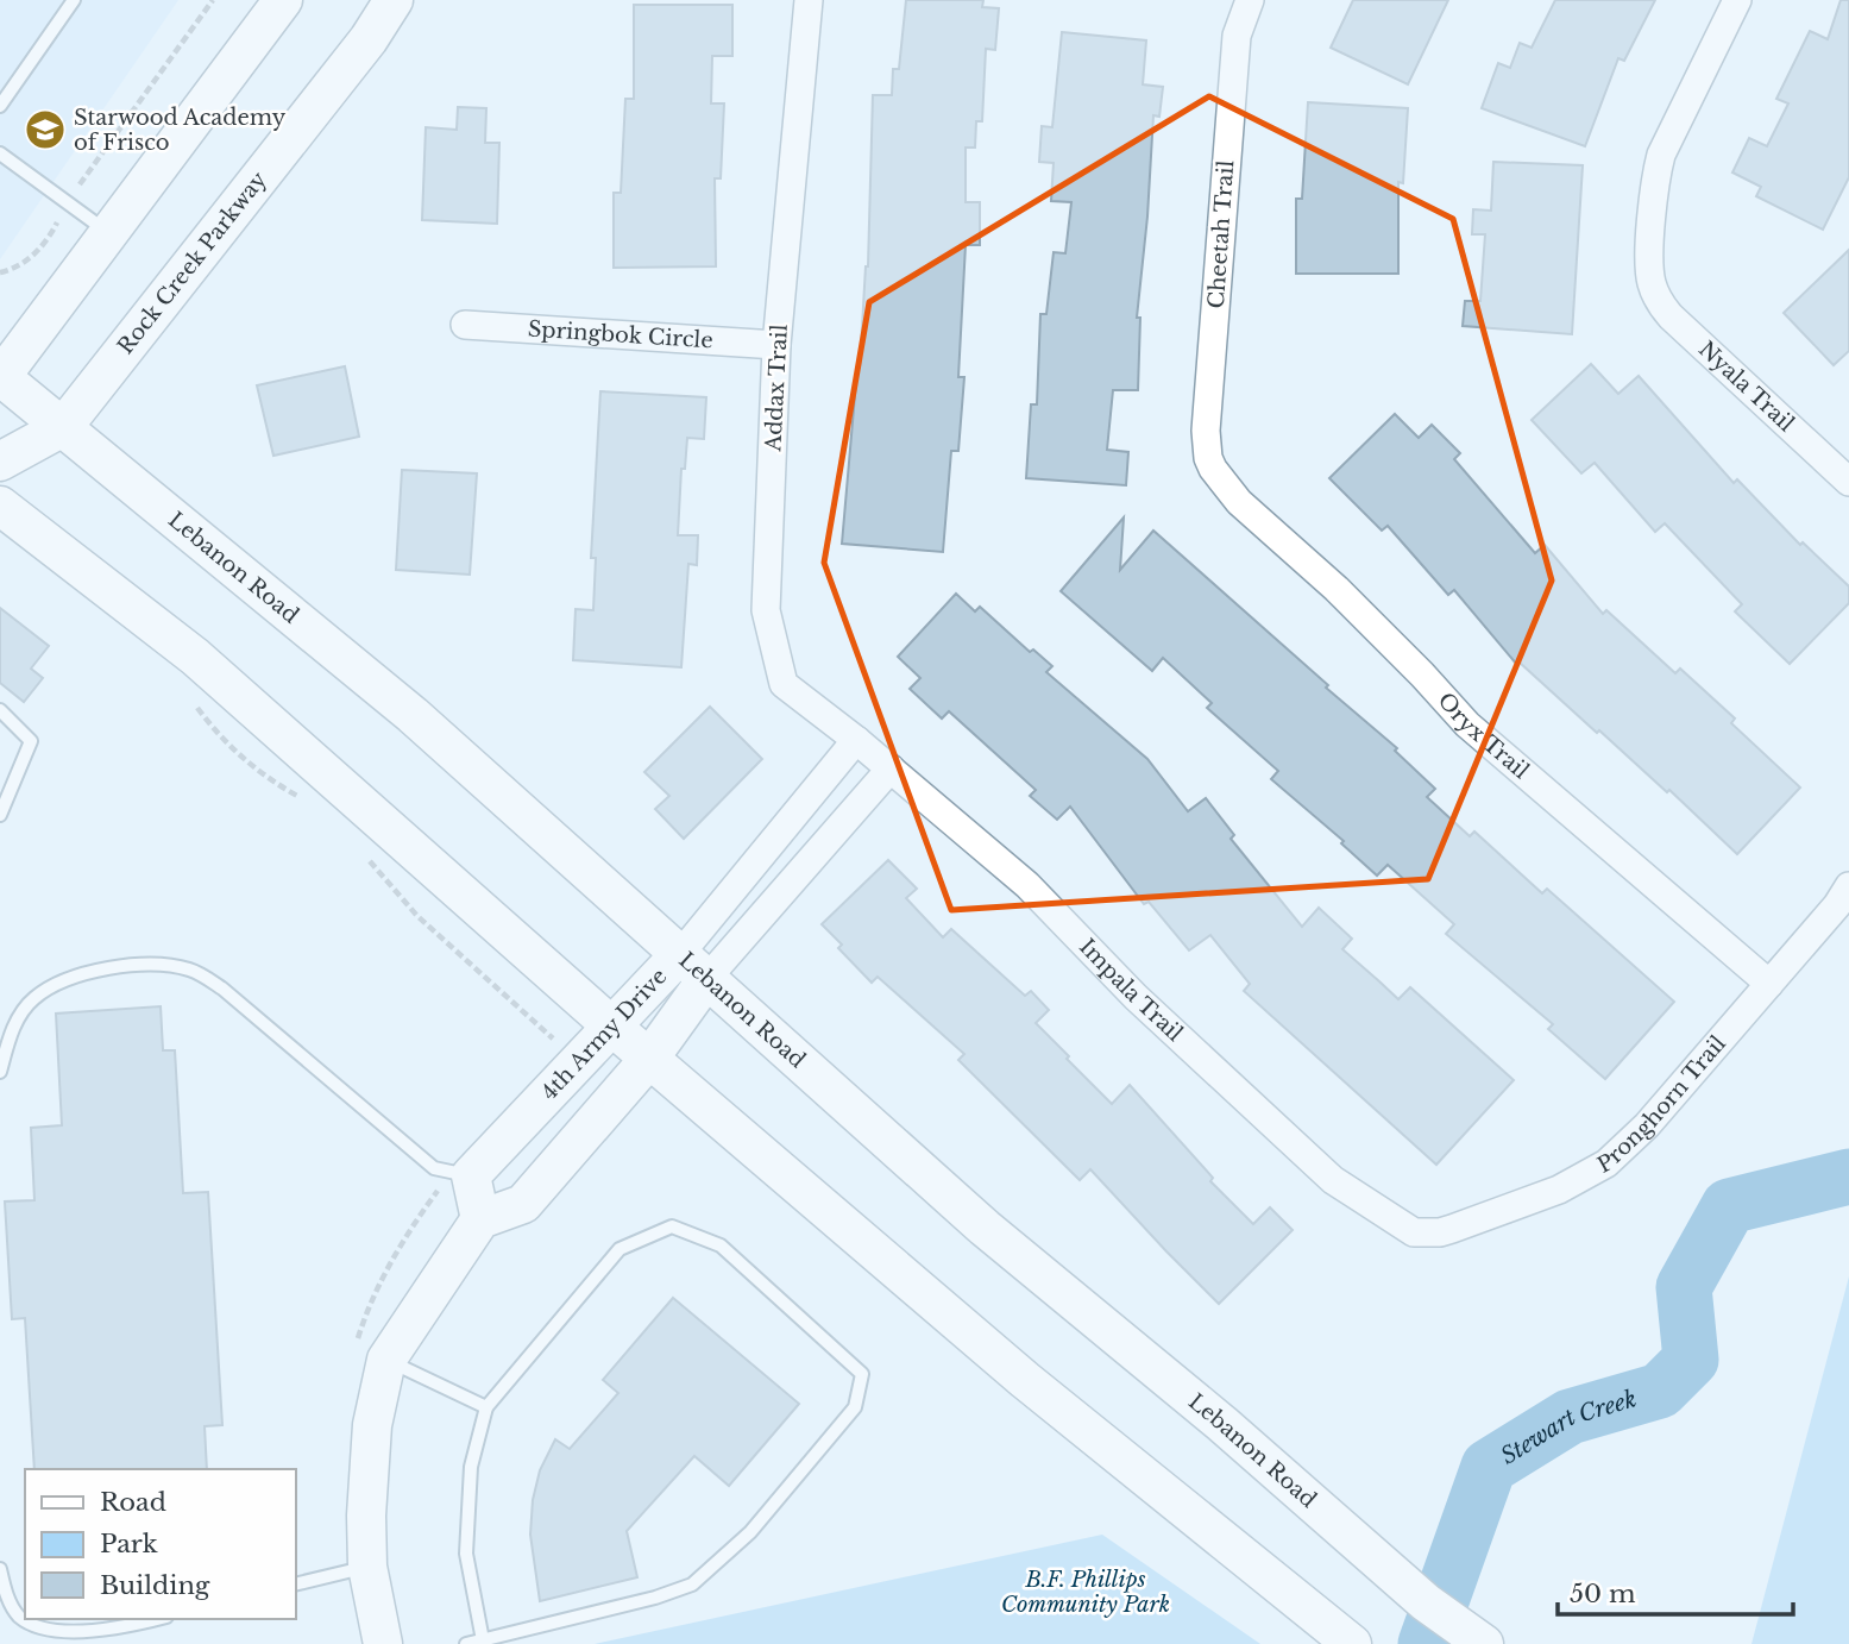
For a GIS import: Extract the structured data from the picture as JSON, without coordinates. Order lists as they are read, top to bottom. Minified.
{"streets":{"main road":["Rock Creek Parkway","Lebanon Road","4th Army Drive"],"street":["Cheetah Trail","Springbok Circle","Nyala Trail","Addax Trail","Oryx Trail","Impala Trail","Pronghorn Trail"]},"crossings":[["Cheetah Trail","Oryx Trail"],["Rock Creek Parkway","Lebanon Road"],["Springbok Circle","Addax Trail"],["Addax Trail","Impala Trail"],["Addax Trail","4th Army Drive"],["Lebanon Road","4th Army Drive"],["Oryx Trail","Pronghorn Trail"],["Impala Trail","4th Army Drive"],["Impala Trail","Pronghorn Trail"]],"water":["Stewart Creek"],"parks":["B.F. Phillips Community Park"],"places":{"school or university":["Starwood Academy of Frisco"]},"legend":["Road","Park","Building"],"scale_bar":"50 m"}
